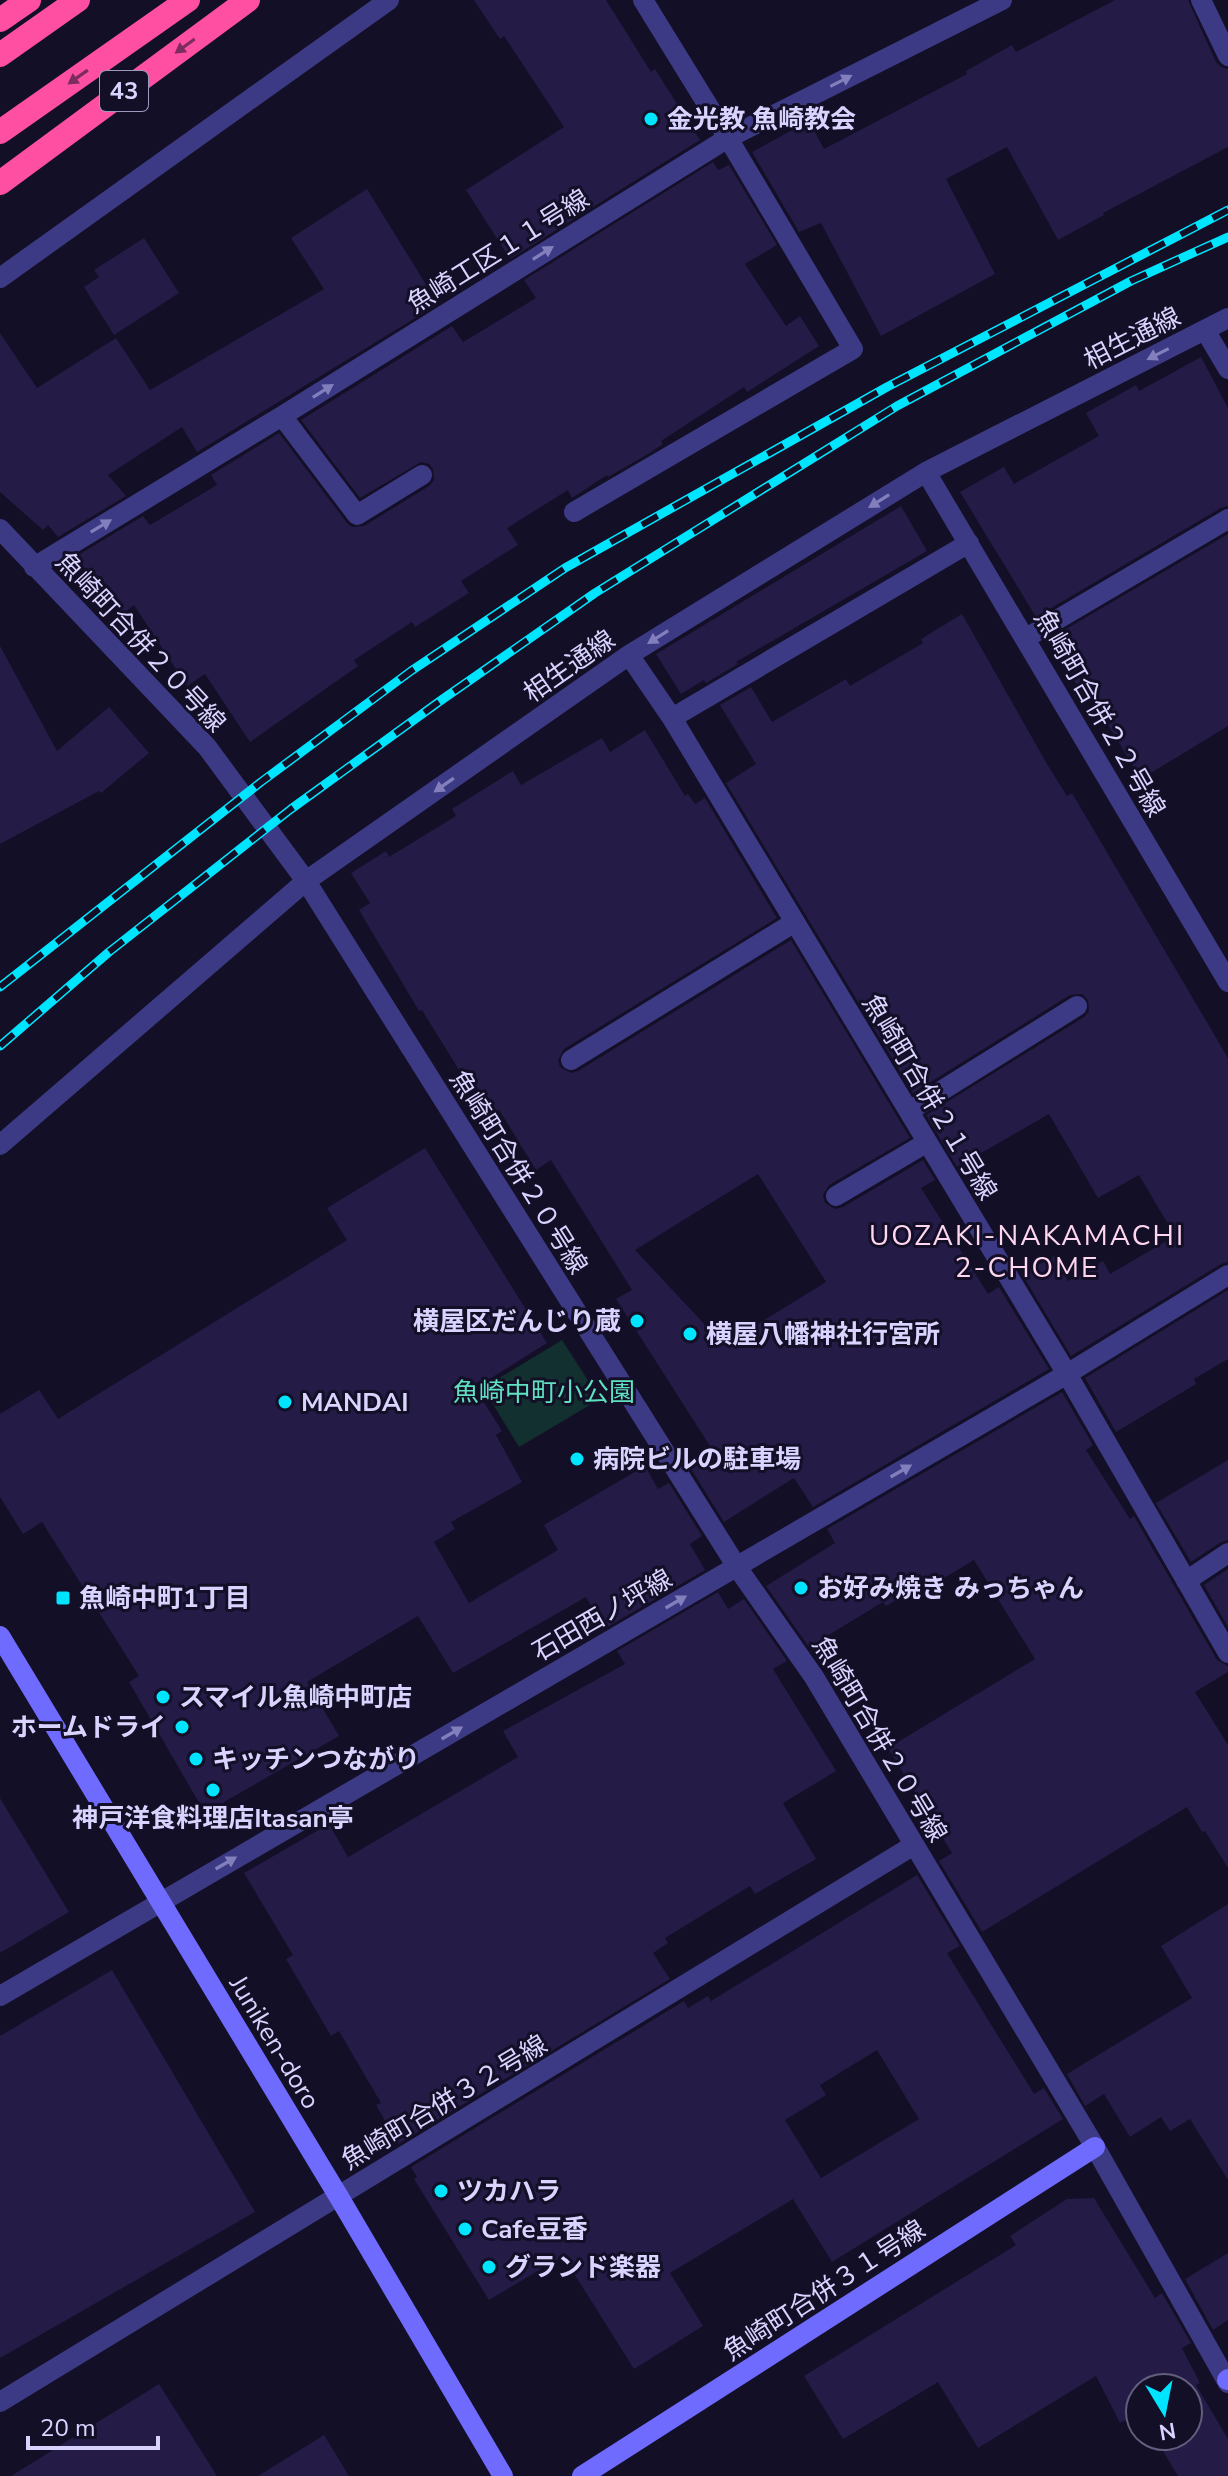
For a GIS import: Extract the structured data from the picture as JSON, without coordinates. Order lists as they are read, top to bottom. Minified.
{"streets":{"highway":["43"],"street":["魚崎工区１１号線","相生通線","魚崎町合併２０号線","魚崎町合併２２号線","魚崎町合併２１号線","石田西ノ坪線","Juniken-doro","魚崎町合併３２号線","魚崎町合併３１号線"]},"crossings":[["魚崎工区１１号線","魚崎町合併２０号線"],["相生通線","魚崎町合併２０号線"],["相生通線","魚崎町合併２２号線"],["相生通線","魚崎町合併２１号線"],["魚崎町合併２０号線","石田西ノ坪線"],["魚崎町合併２０号線","魚崎町合併３２号線"],["魚崎町合併２０号線","魚崎町合併３１号線"],["魚崎町合併２１号線","石田西ノ坪線"],["石田西ノ坪線","Juniken-doro"],["Juniken-doro","魚崎町合併３２号線"]],"one_way":["魚崎工区１１号線","石田西ノ坪線"],"districts":["UOZAKI-NAKAMACHI 2-CHOME"],"parks":["魚崎中町小公園"],"places":{"other":["金光教 魚崎教会","横屋区だんじり蔵","横屋八幡神社行宮所","MANDAI","病院ビルの駐車場","お好み焼き みっちゃん","スマイル魚崎中町店","ホームドライ","キッチンつながり","神戸洋食料理店Itasan亭","ツカハラ","Cafe豆香","グランド楽器"],"transit":["魚崎中町1丁目"]},"scale_bar":"20 m","north":"bottom"}
